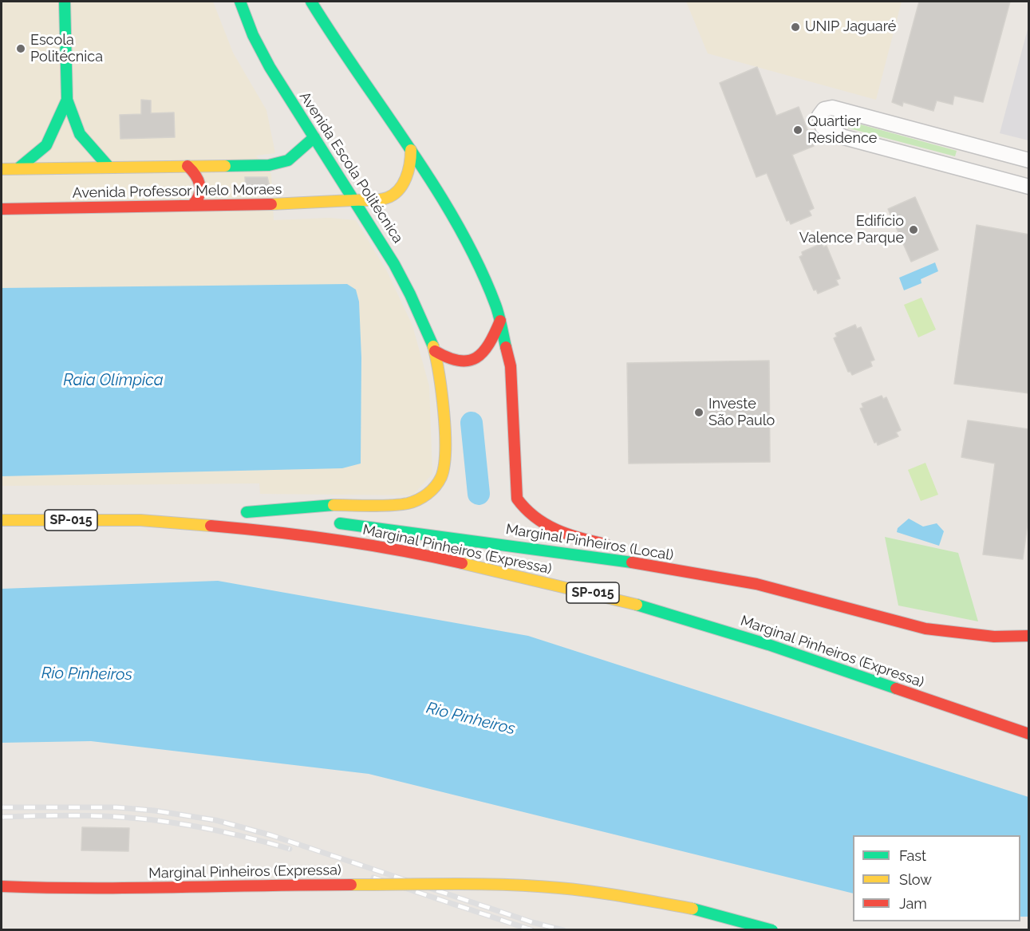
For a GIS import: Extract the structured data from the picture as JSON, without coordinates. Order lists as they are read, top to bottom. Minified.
{"streets":{"main road":["Avenida Escola Politécnica","Avenida Professor Melo Moraes","SP-015","Marginal Pinheiros (Local)","Marginal Pinheiros (Expressa)"]},"crossings":[["Avenida Escola Politécnica","Avenida Professor Melo Moraes"]],"water":["Raia Olímpica","Rio Pinheiros"],"places":["UNIP Jaguaré","Escola Politécnica","Quartier Residence","Edifício Valence Parque","Investe São Paulo"],"legend":["Fast","Slow","Jam"]}
